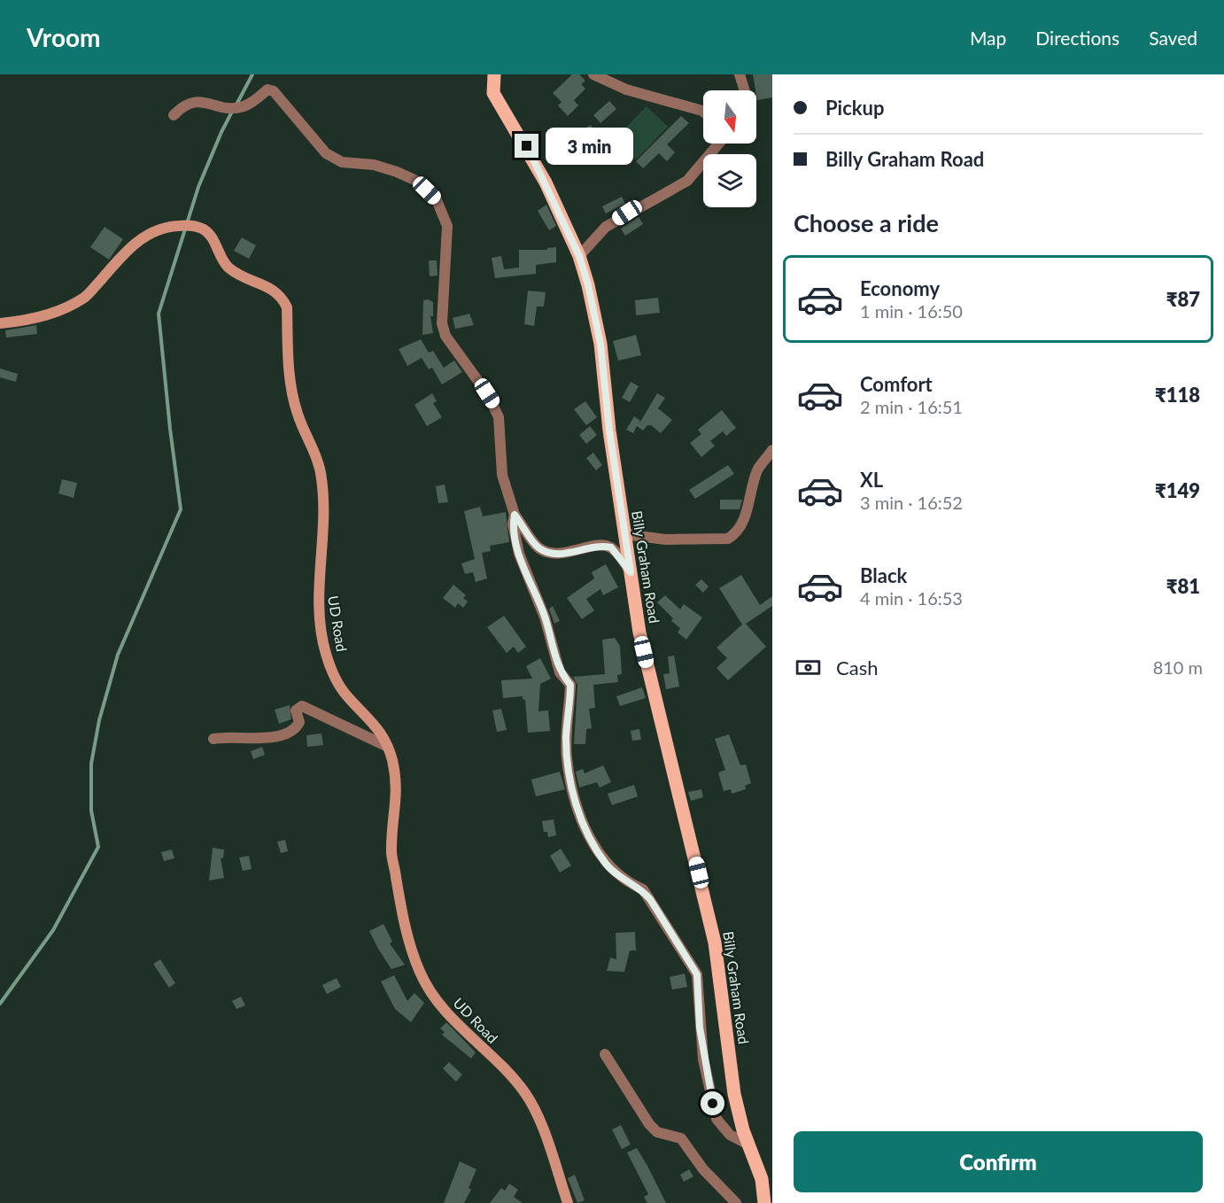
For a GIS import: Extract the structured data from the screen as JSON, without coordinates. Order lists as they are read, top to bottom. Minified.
{"streets":{"main road":["Billy Graham Road","UD Road"]},"north":"bottom","page":{"header":"Vroom","nav":["Map","Directions","Saved"],"banner":["Pickup","Billy Graham Road"],"bubble":"3 min","heading":"Choose a ride","list":[{"name":"Economy","note":"1 min · 16:50","value":"₹87"},{"name":"Comfort","note":"2 min · 16:51","value":"₹118"},{"name":"XL","note":"3 min · 16:52","value":"₹149"},{"name":"Black","note":"4 min · 16:53","value":"₹81"}],"pay":["Cash","810 m"],"buttons":"Confirm"}}
